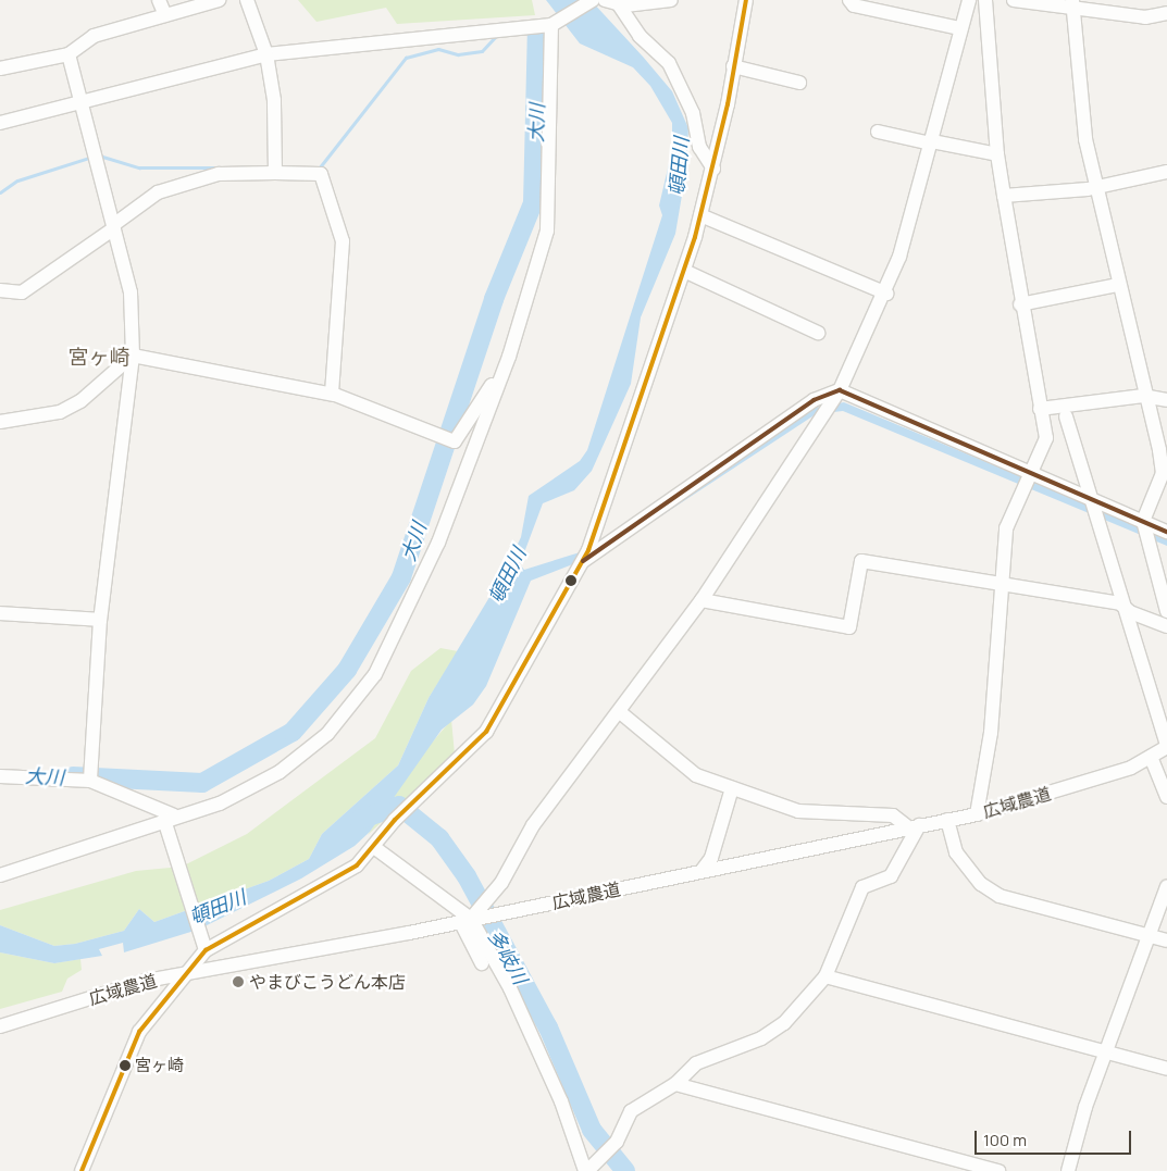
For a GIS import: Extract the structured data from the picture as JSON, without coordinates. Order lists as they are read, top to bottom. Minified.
{"streets":{"street":["広域農道"]},"districts":["宮ヶ崎"],"water":["大川","頓田川","多岐川"],"places":["やまびこうどん本店","宮ヶ崎"],"scale_bar":"100 m"}
